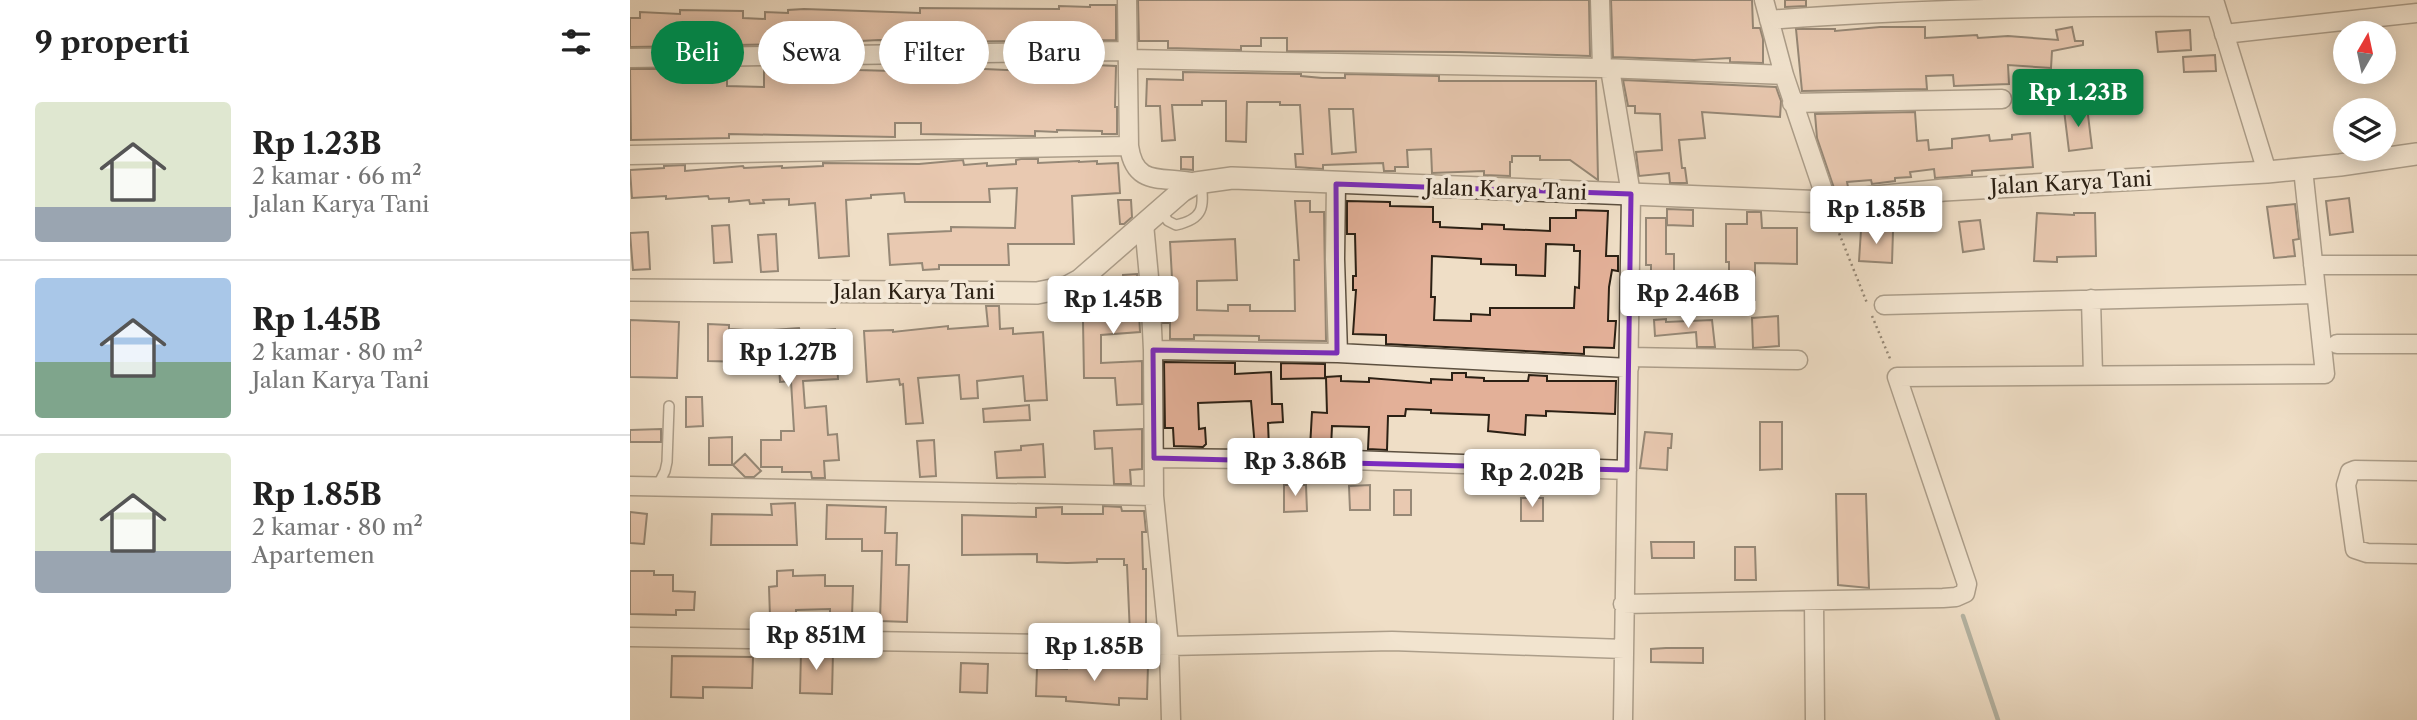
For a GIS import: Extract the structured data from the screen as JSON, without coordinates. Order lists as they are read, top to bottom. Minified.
{"streets":{"street":["Jalan Karya Tani"]},"north":"top","page":{"heading":"9 properti","chip":["Beli","Sewa","Filter","Baru"],"price":["Rp 1.23B","Rp 1.85B","Rp 2.46B","Rp 1.45B","Rp 1.27B","Rp 3.86B","Rp 2.02B","Rp 851M","Rp 1.85B"],"list":[{"name":"Rp 1.23B","note":"2 kamar · 66 m² · Jalan Karya Tani"},{"name":"Rp 1.45B","note":"2 kamar · 80 m² · Jalan Karya Tani"},{"name":"Rp 1.85B","note":"2 kamar · 80 m² · Apartemen"}]}}
